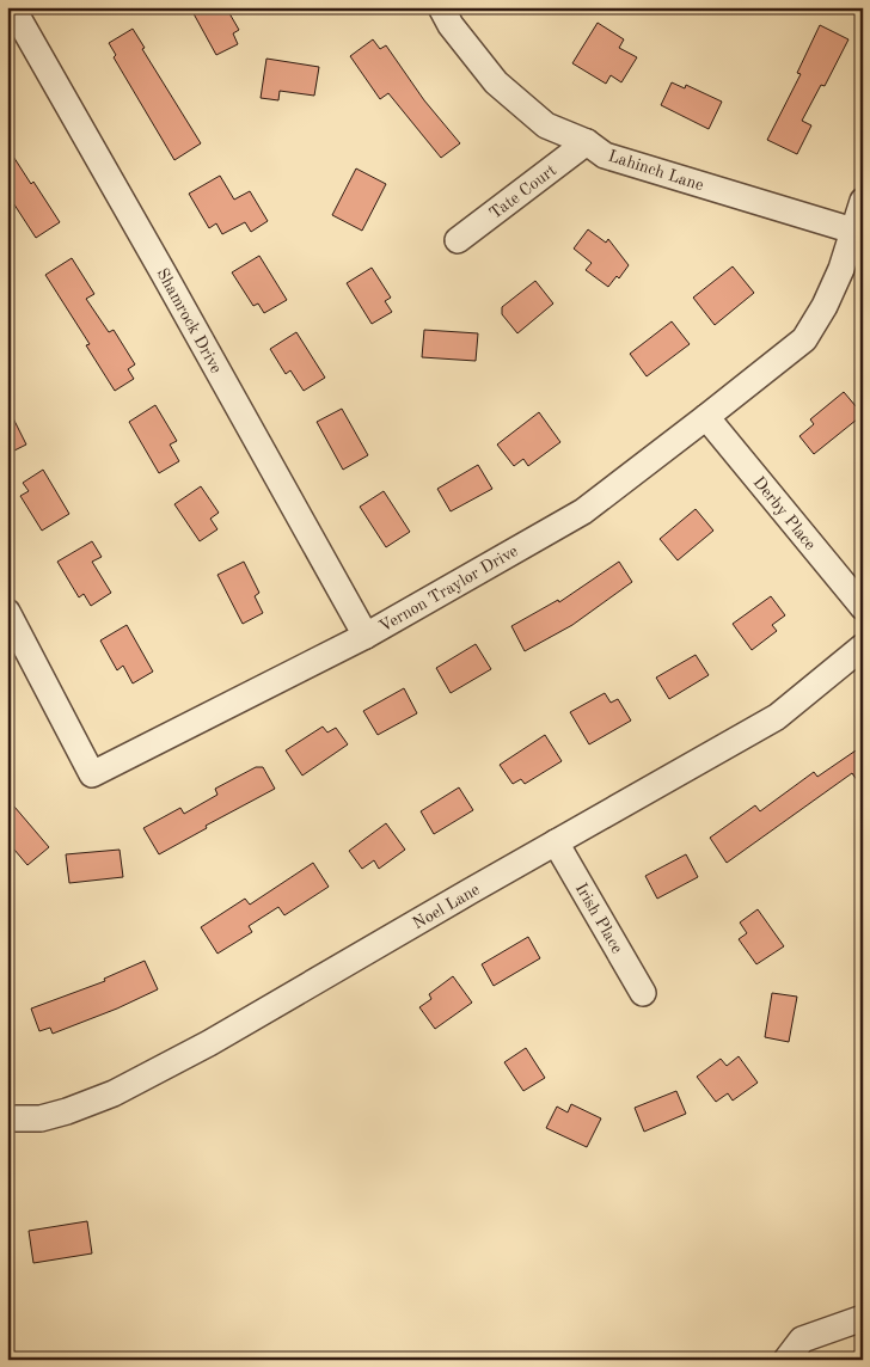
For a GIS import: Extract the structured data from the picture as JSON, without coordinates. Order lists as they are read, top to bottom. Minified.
{"streets":{"street":["Lahinch Lane","Tate Court","Shamrock Drive","Derby Place","Vernon Traylor Drive","Noel Lane","Irish Place"]},"crossings":[["Lahinch Lane","Tate Court"],["Lahinch Lane","Vernon Traylor Drive"],["Shamrock Drive","Vernon Traylor Drive"],["Derby Place","Vernon Traylor Drive"],["Noel Lane","Irish Place"]]}
